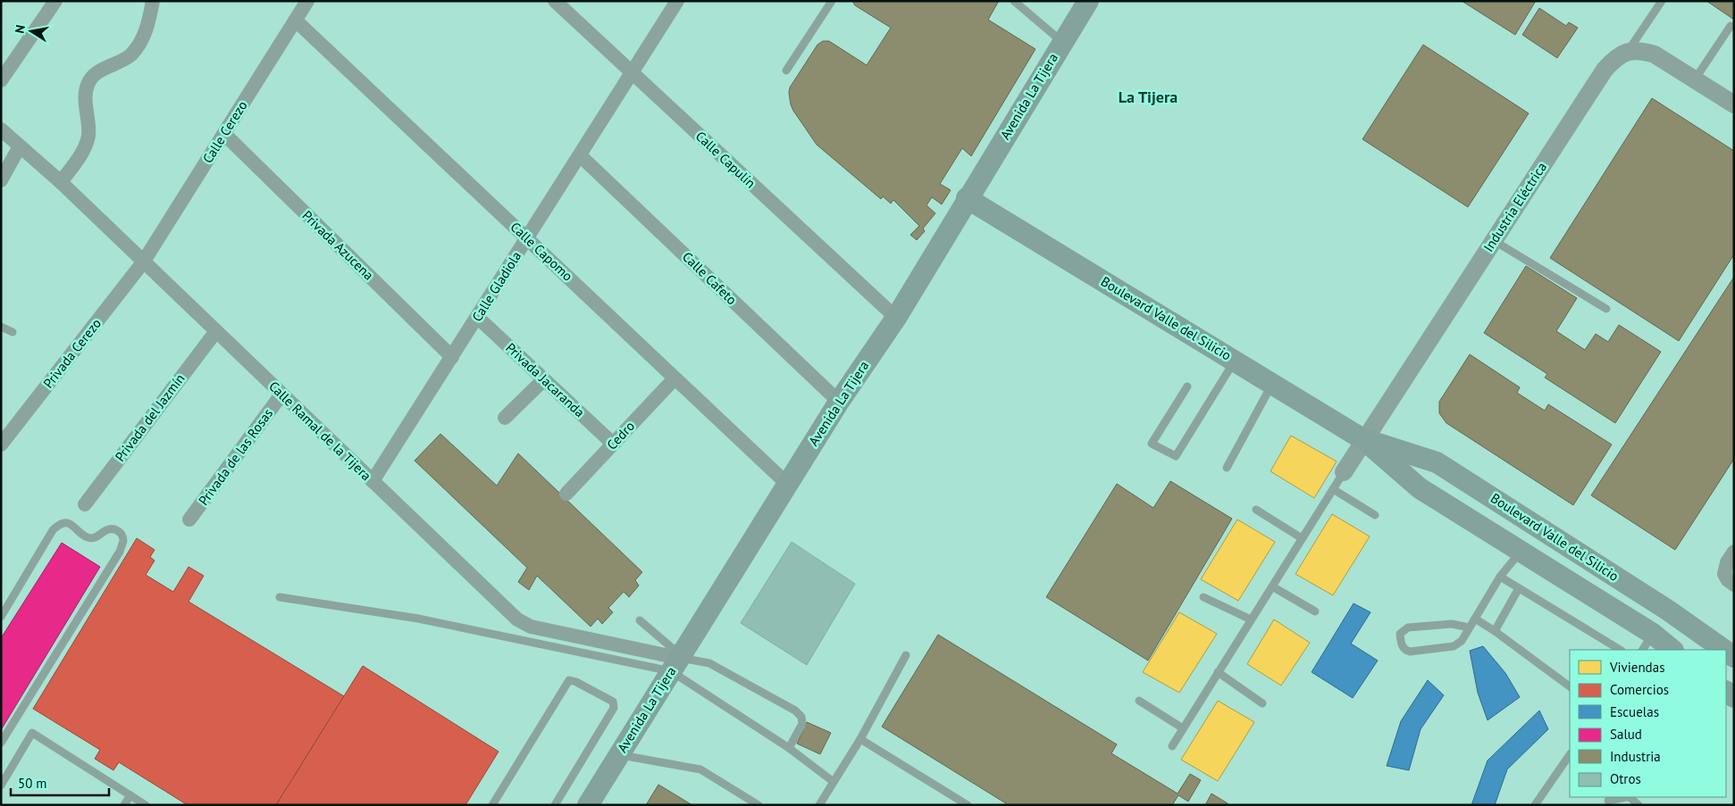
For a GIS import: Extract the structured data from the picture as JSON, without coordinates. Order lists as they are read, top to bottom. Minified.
{"streets":{"main road":["Avenida La Tijera","Boulevard Valle del Silicio"],"street":["Calle Cerezo","Calle Capulín","Industria Eléctrica","Privada Azucena","Calle Capomo","Calle Cafeto","Calle Gladiola","Privada Cerezo","Privada Jacaranda","Privada del Jazmín","Calle Ramal de la Tijera","Cedro","Privada de las Rosas"]},"crossings":[["Avenida La Tijera","Calle Capulín"],["Avenida La Tijera","Calle Capomo"],["Avenida La Tijera","Calle Cafeto"],["Avenida La Tijera","Boulevard Valle del Silicio"],["Avenida La Tijera","Calle Ramal de la Tijera"],["Calle Cerezo","Privada Azucena"],["Calle Cerezo","Calle Capomo"],["Calle Cerezo","Privada Cerezo"],["Calle Cerezo","Calle Ramal de la Tijera"],["Calle Capulín","Calle Gladiola"],["Industria Eléctrica","Boulevard Valle del Silicio"],["Privada Azucena","Calle Gladiola"],["Calle Capomo","Calle Gladiola"],["Calle Capomo","Cedro"],["Calle Cafeto","Calle Gladiola"],["Calle Gladiola","Privada Jacaranda"],["Calle Gladiola","Calle Ramal de la Tijera"],["Privada Cerezo","Calle Ramal de la Tijera"],["Privada Jacaranda","Cedro"],["Privada del Jazmín","Calle Ramal de la Tijera"],["Calle Ramal de la Tijera","Privada de las Rosas"]],"districts":["La Tijera"],"legend":["Viviendas","Comercios","Escuelas","Salud","Industria","Otros"],"scale_bar":"50 m","north":"left"}
